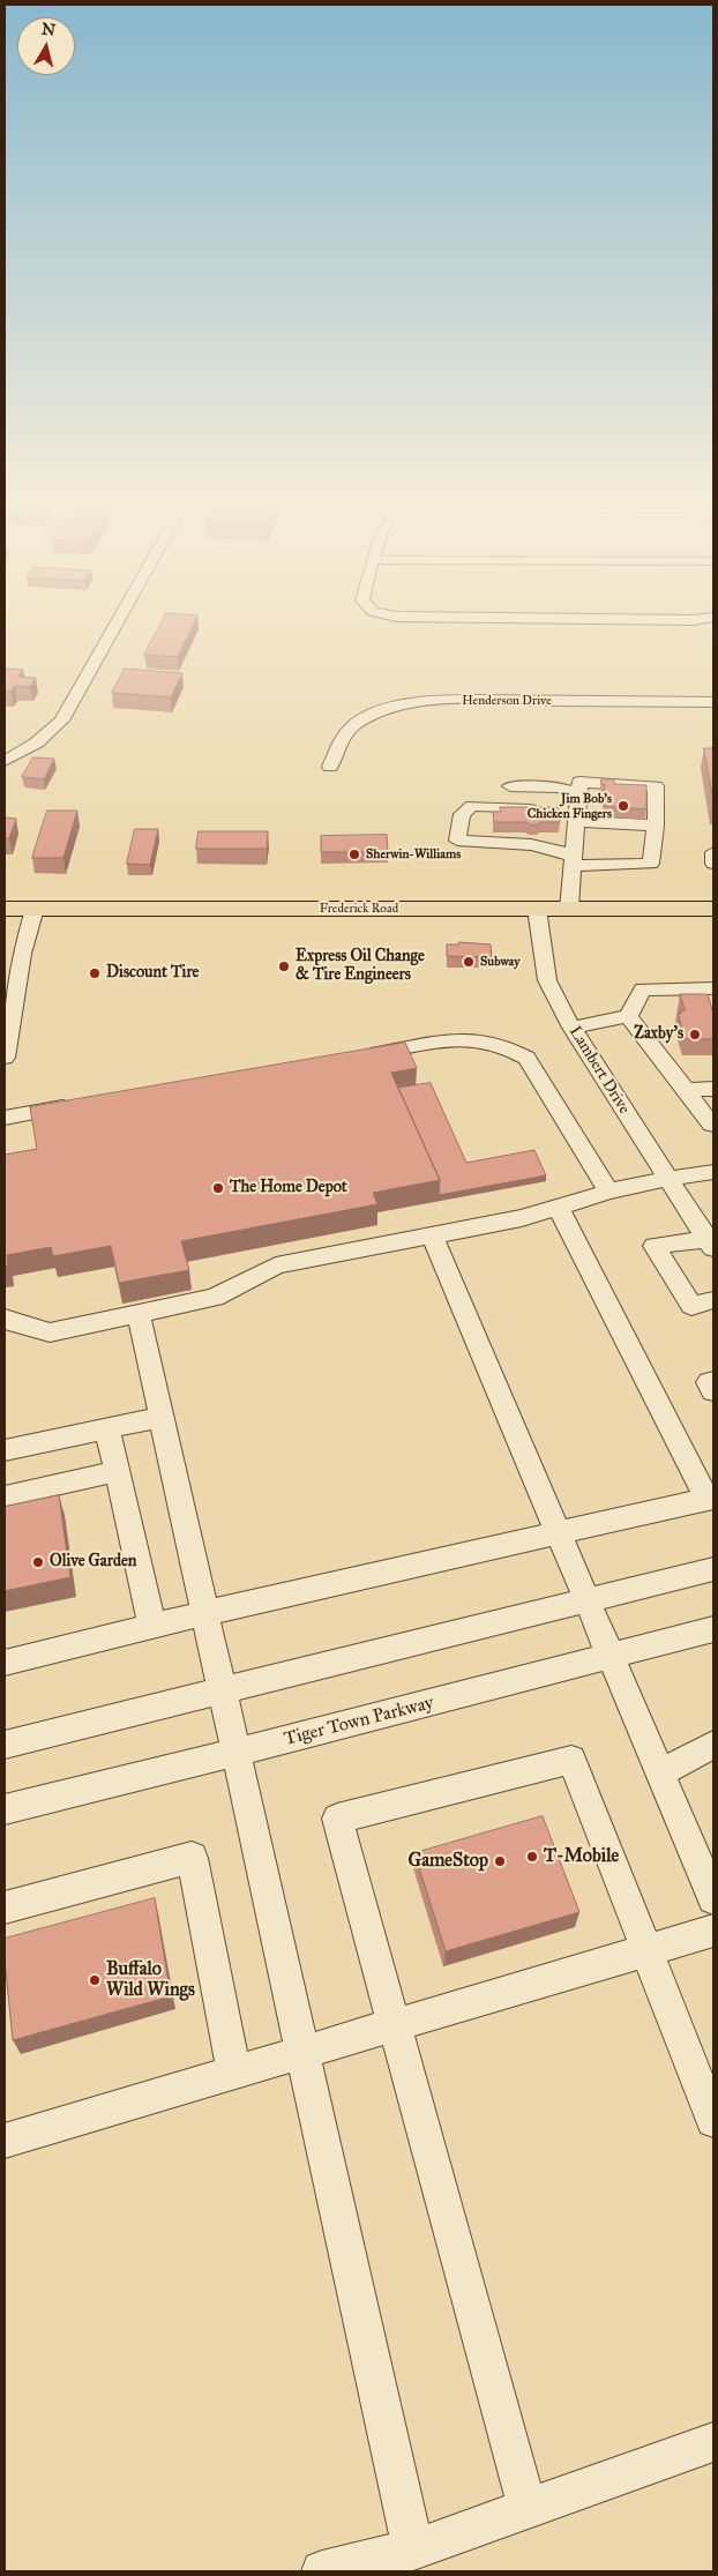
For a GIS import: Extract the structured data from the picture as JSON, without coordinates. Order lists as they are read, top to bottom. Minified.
{"streets":{"main road":["Frederick Road"],"street":["Henderson Drive","Lambert Drive","Tiger Town Parkway"]},"crossings":[["Frederick Road","Lambert Drive"]],"places":["Jim Bob's Chicken Fingers","Sherwin-Williams","Subway","Express Oil Change & Tire Engineers","Discount Tire","Zaxby's","The Home Depot","Olive Garden","T-Mobile","GameStop","Buffalo Wild Wings"],"north":"top"}
